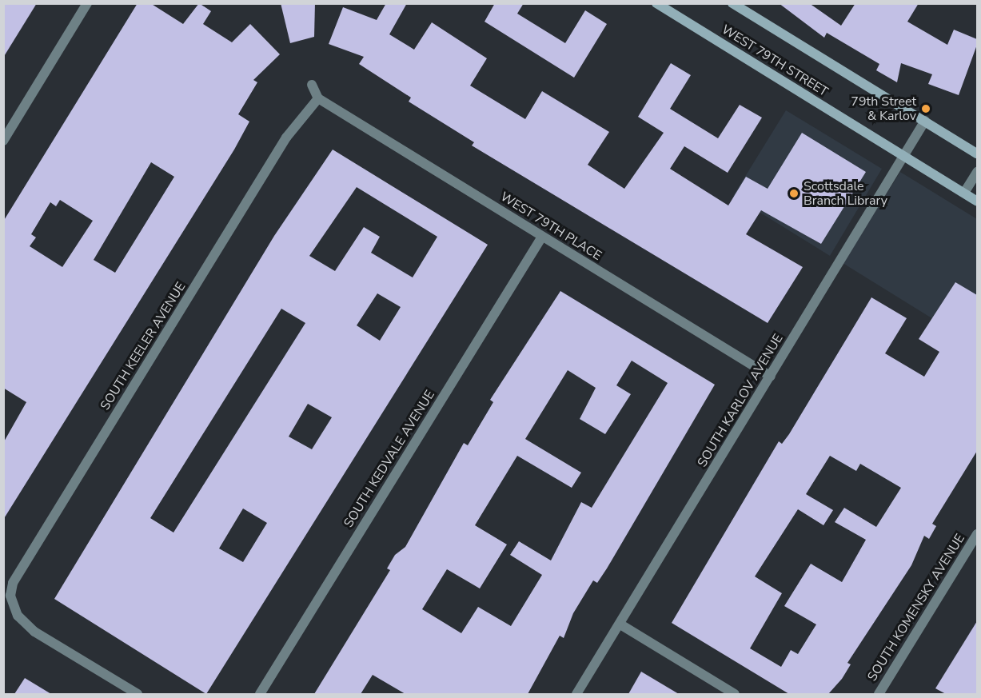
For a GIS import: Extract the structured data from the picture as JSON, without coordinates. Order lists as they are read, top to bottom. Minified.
{"streets":{"main road":["WEST 79TH STREET"],"street":["WEST 79TH PLACE","SOUTH KEELER AVENUE","SOUTH KARLOV AVENUE","SOUTH KEDVALE AVENUE","SOUTH KOMENSKY AVENUE"]},"crossings":[["WEST 79TH STREET","SOUTH KARLOV AVENUE"],["WEST 79TH PLACE","SOUTH KEELER AVENUE"],["WEST 79TH PLACE","SOUTH KARLOV AVENUE"],["WEST 79TH PLACE","SOUTH KEDVALE AVENUE"]],"places":["79th Street & Karlov","Scottsdale Branch Library"]}
